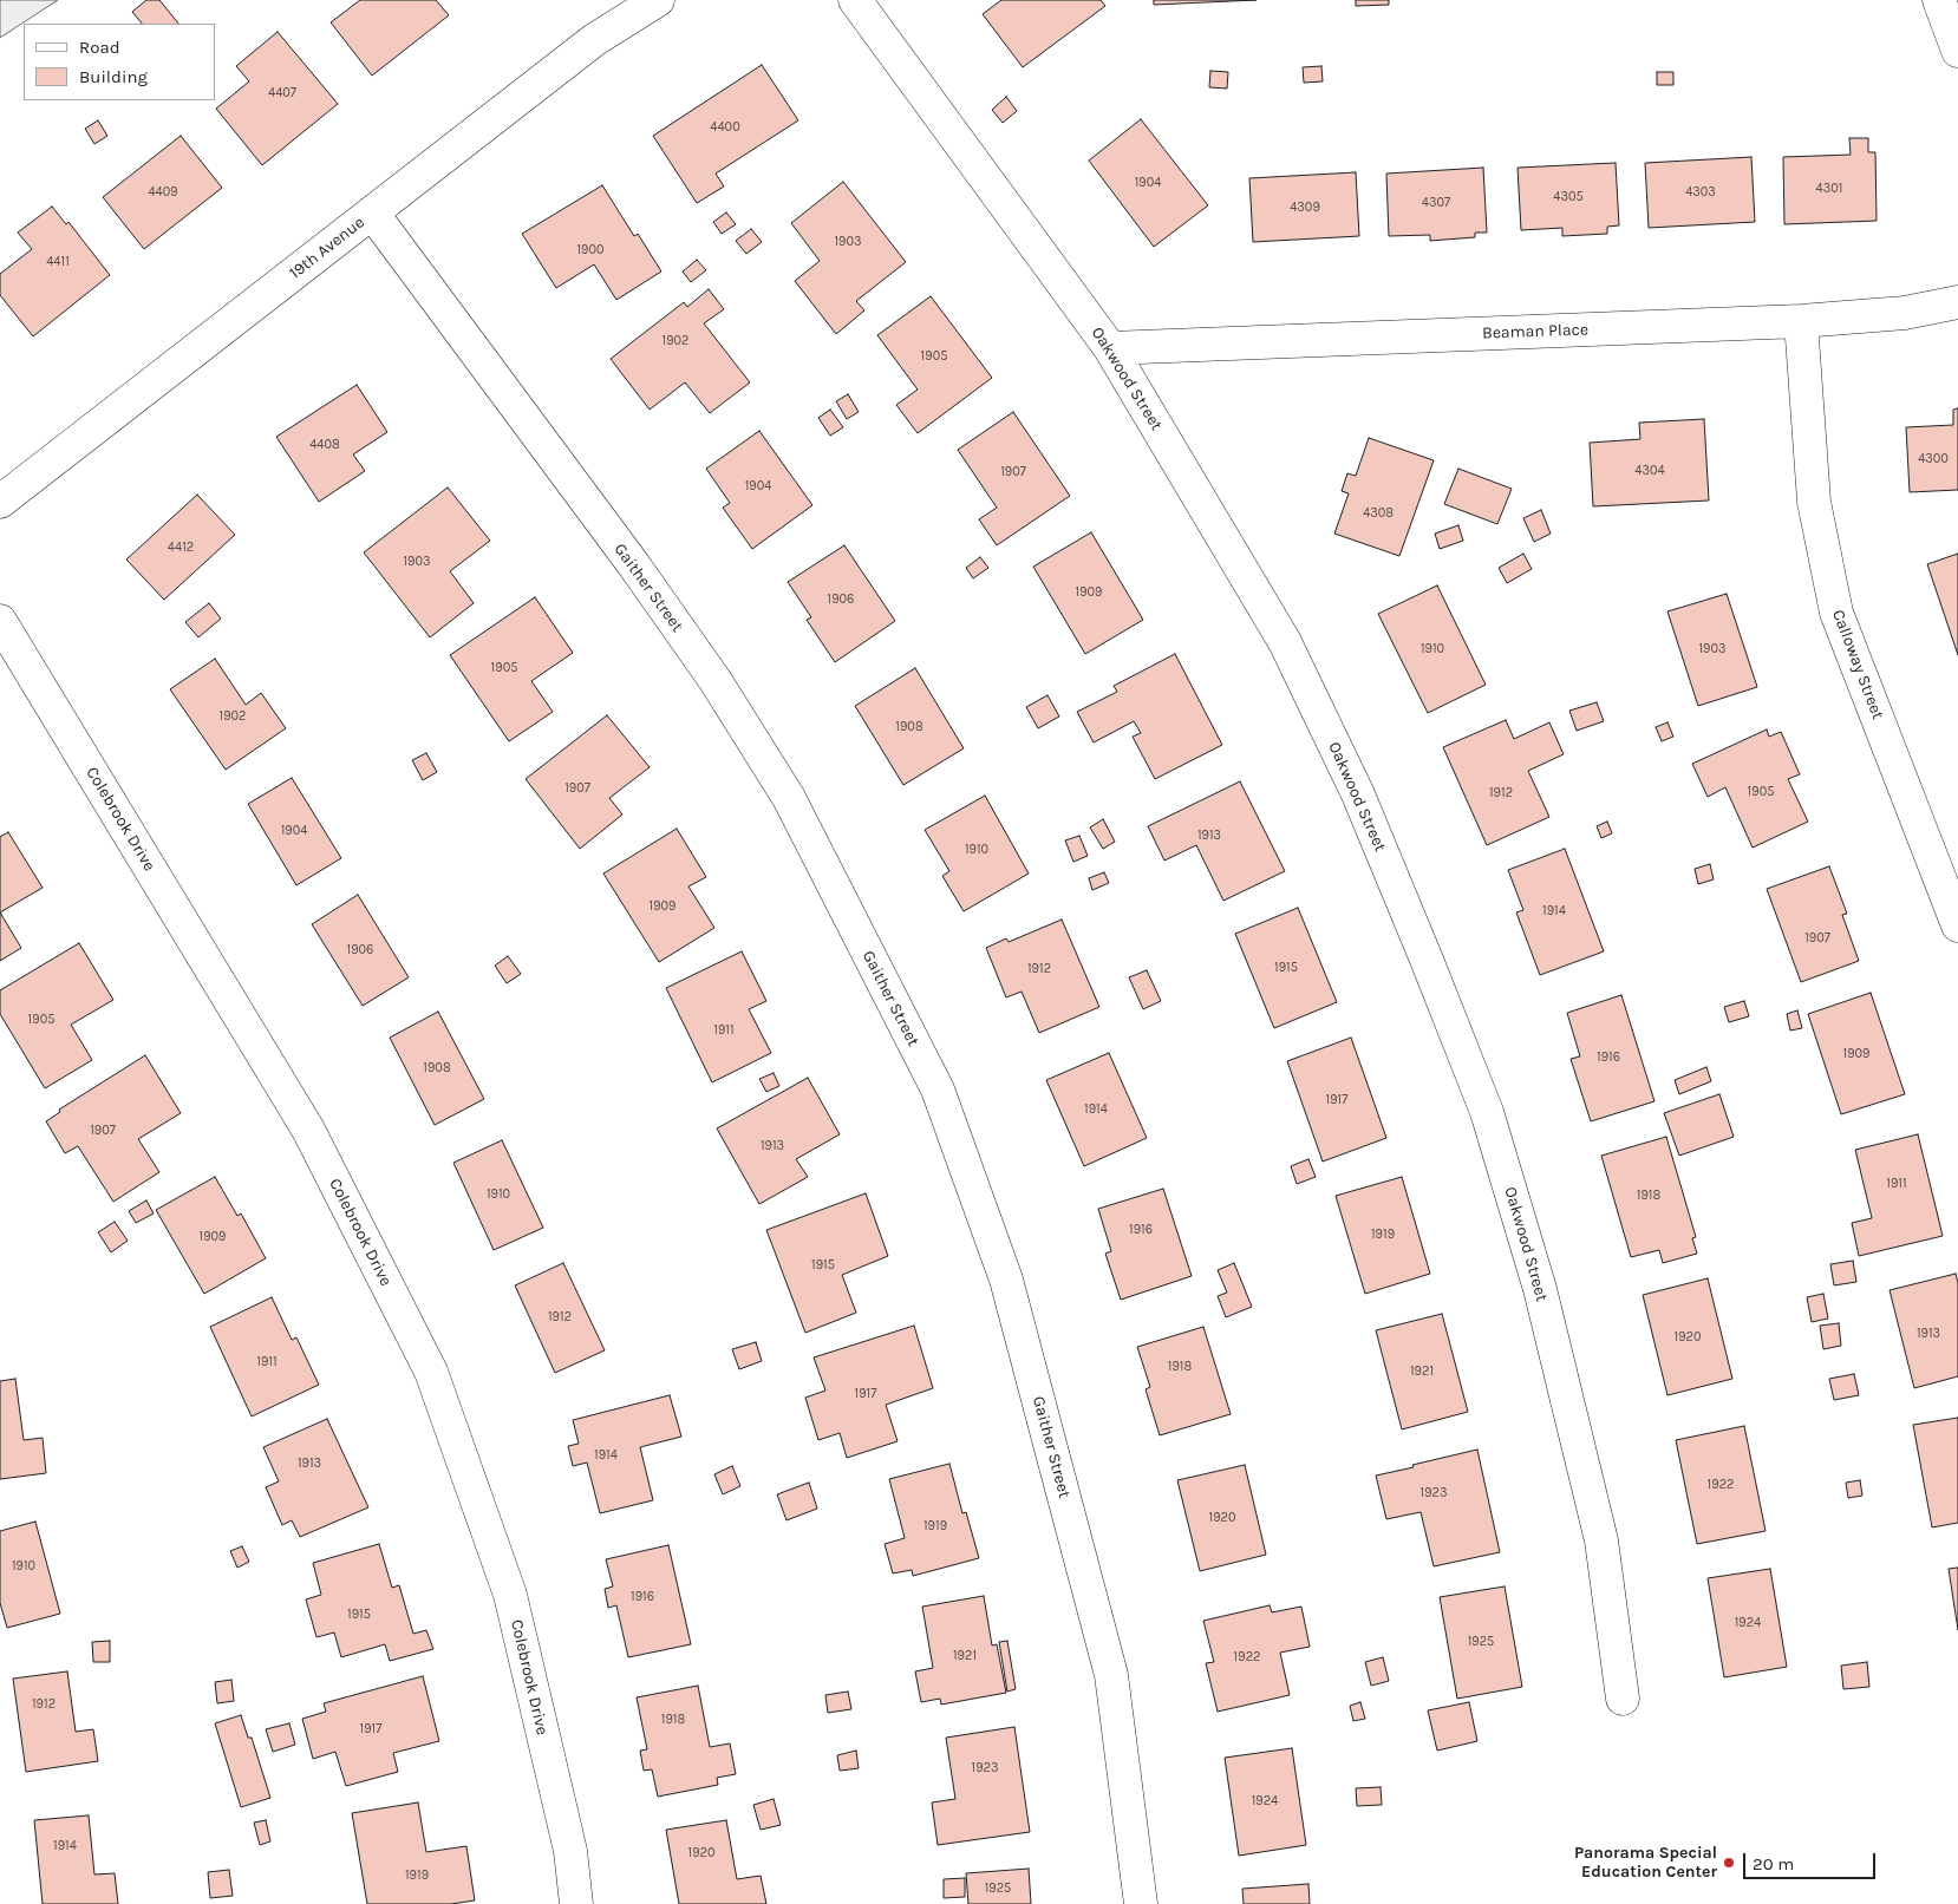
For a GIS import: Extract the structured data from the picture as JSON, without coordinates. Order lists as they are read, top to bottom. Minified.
{"streets":{"street":["19th Avenue","Beaman Place","Oakwood Street","Gaither Street","Calloway Street","Colebrook Drive"]},"crossings":[["19th Avenue","Gaither Street"],["Beaman Place","Oakwood Street"],["Beaman Place","Calloway Street"]],"places":["Panorama Special Education Center"],"house_numbers":["4407","4400","1904","4301","4409","4303","4305","4307","4309","1903","1900","4411","1902","1905","4408","4300","4304","1907","1904","4308","4412","1903","1909","1906","1910","1903","1905","1902","1908","1907","1905","1912","1904","1913","1910","1909","1914","1907","1906","1915","1912","1905","1911","1909","1916","1908","1917","1914","1907","1913","1911","1910","1918","1916","1919","1909","1915","1912","1913","1920","1911","1918","1921","1917","1914","1913","1922","1923","1920","1919","1910","1916","1915","1924","1925","1921","1922","1912","1918","1917","1923","1924","1914","1920","1919","1925"],"legend":["Road","Building"],"scale_bar":"20 m"}
